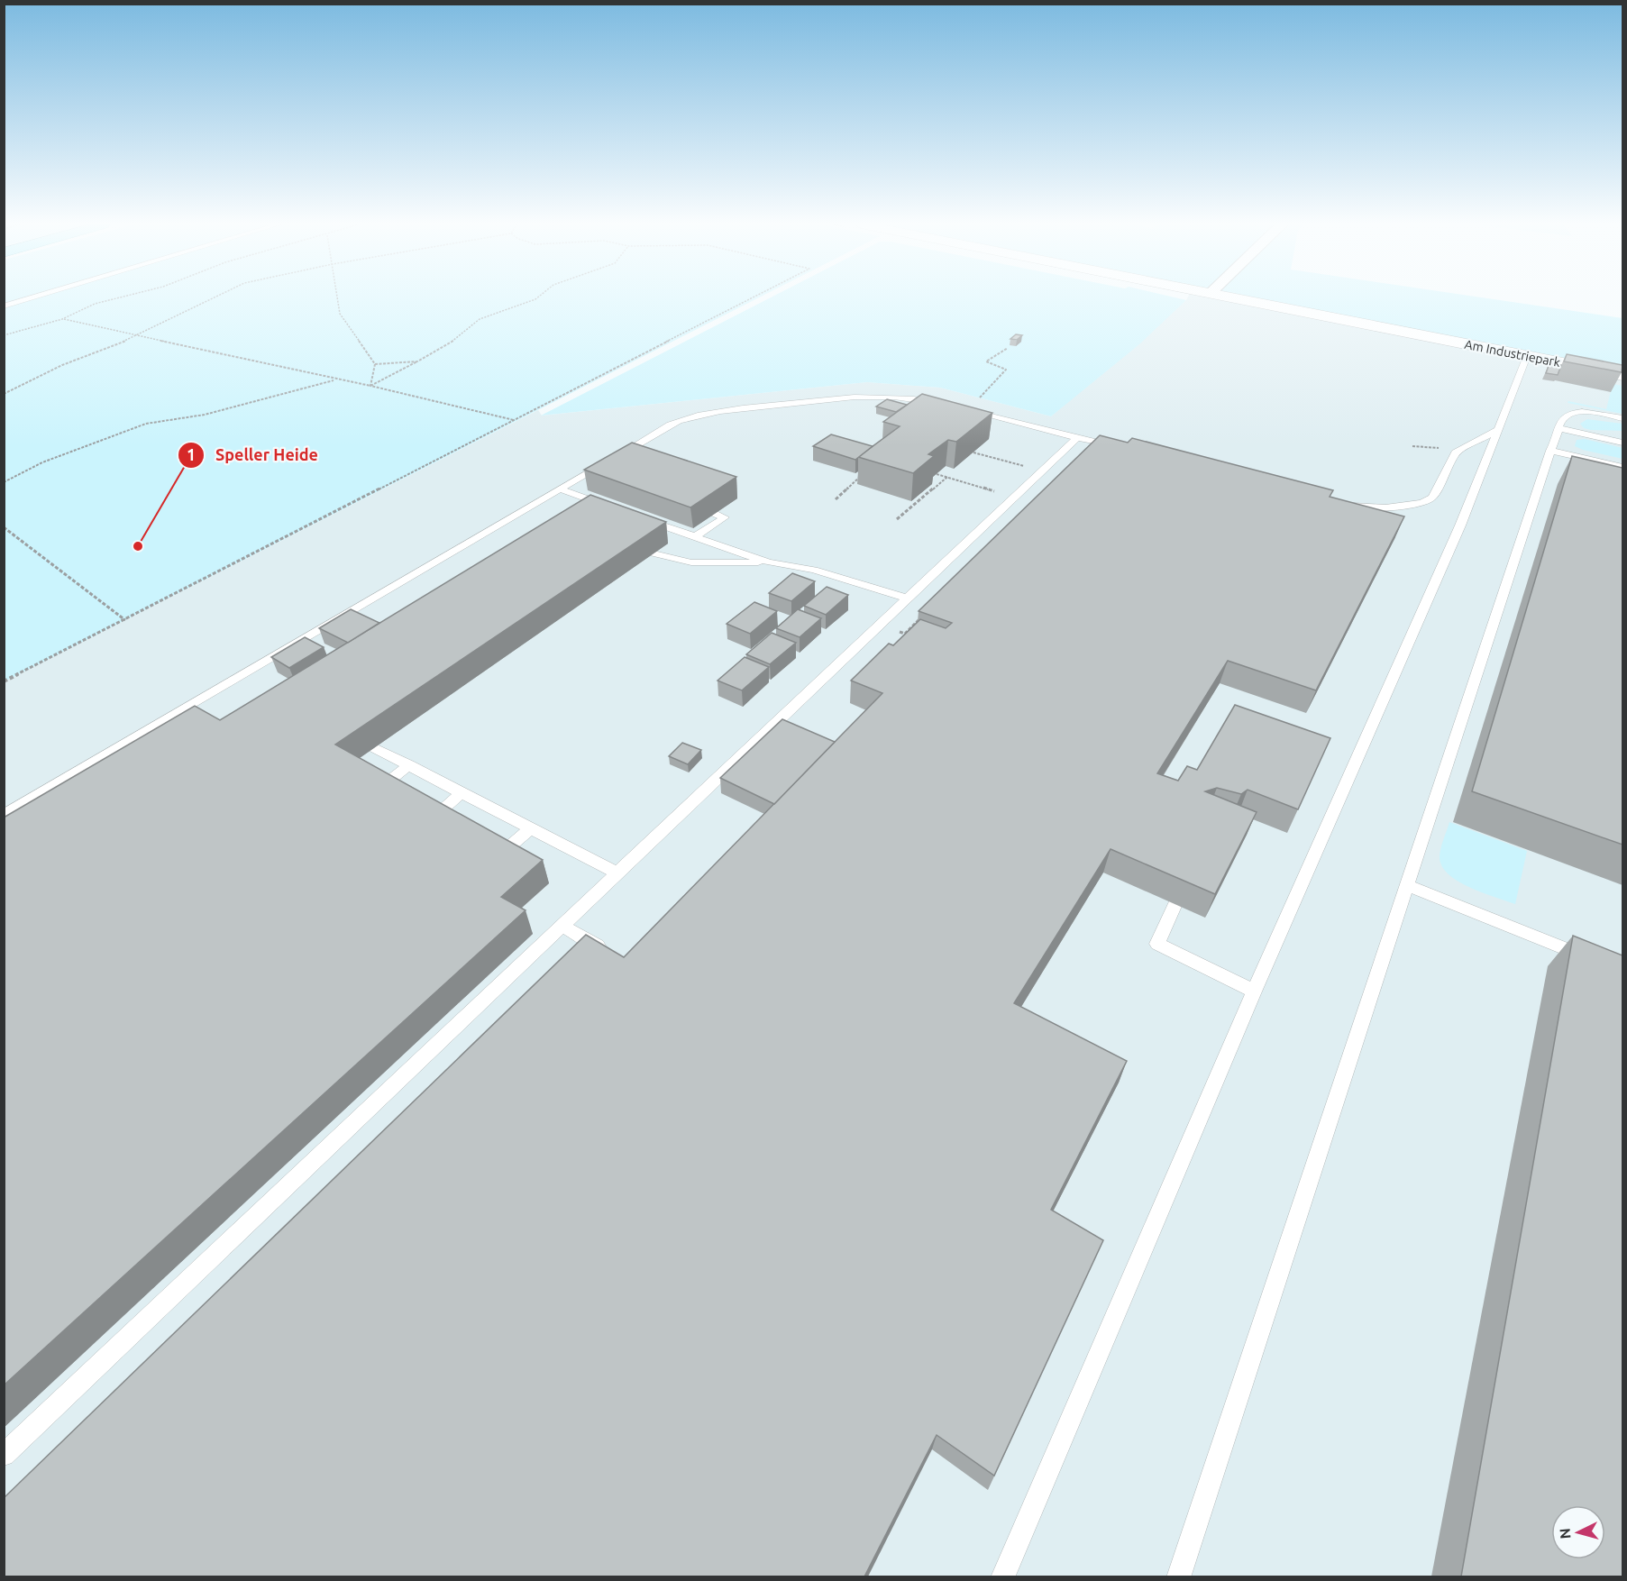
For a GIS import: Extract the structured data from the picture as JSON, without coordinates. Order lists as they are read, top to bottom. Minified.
{"streets":{"street":["Am Industriepark"]},"places":["Speller Heide"],"north":"left"}
